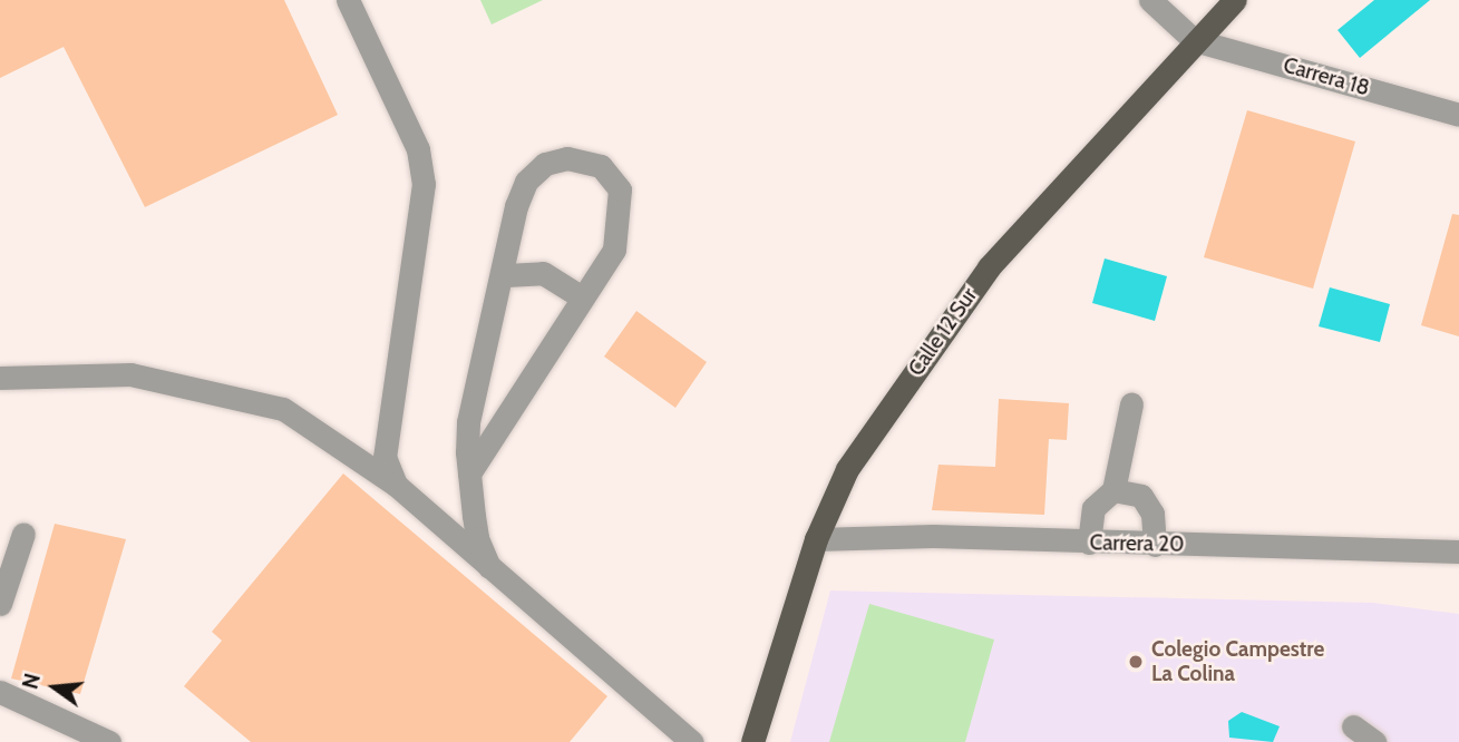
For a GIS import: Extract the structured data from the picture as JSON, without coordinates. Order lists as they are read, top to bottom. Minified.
{"streets":{"main road":["Calle 12 Sur"],"street":["Carrera 18","Carrera 20"]},"crossings":[["Carrera 18","Calle 12 Sur"],["Calle 12 Sur","Carrera 20"]],"places":["Colegio Campestre La Colina"],"north":"left"}
